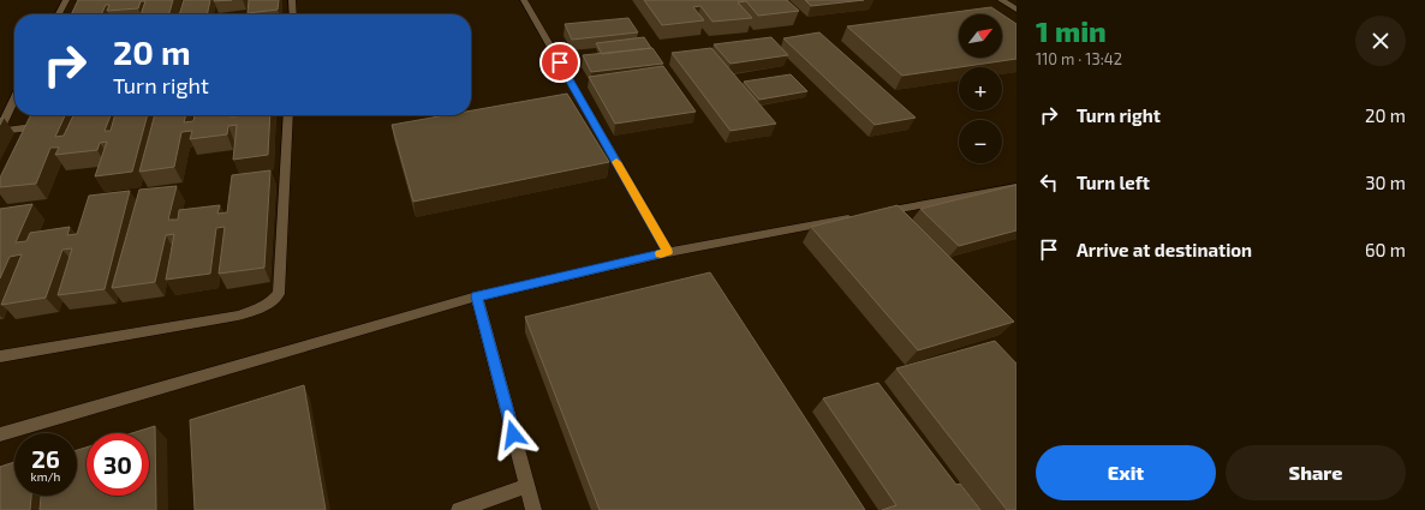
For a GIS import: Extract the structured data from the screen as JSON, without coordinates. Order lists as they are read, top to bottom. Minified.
{"north":"top right","page":{"heading":["1 min","110 m · 13:42"],"map_buttons":["+","−"],"turn":["20 m","Turn right"],"list":[{"name":"Turn right","value":"20 m"},{"name":"Turn left","value":"30 m"},{"name":"Arrive at destination","value":"60 m"}],"speed":"26 km/h","limit":"30","buttons":["Exit","Share"]}}
